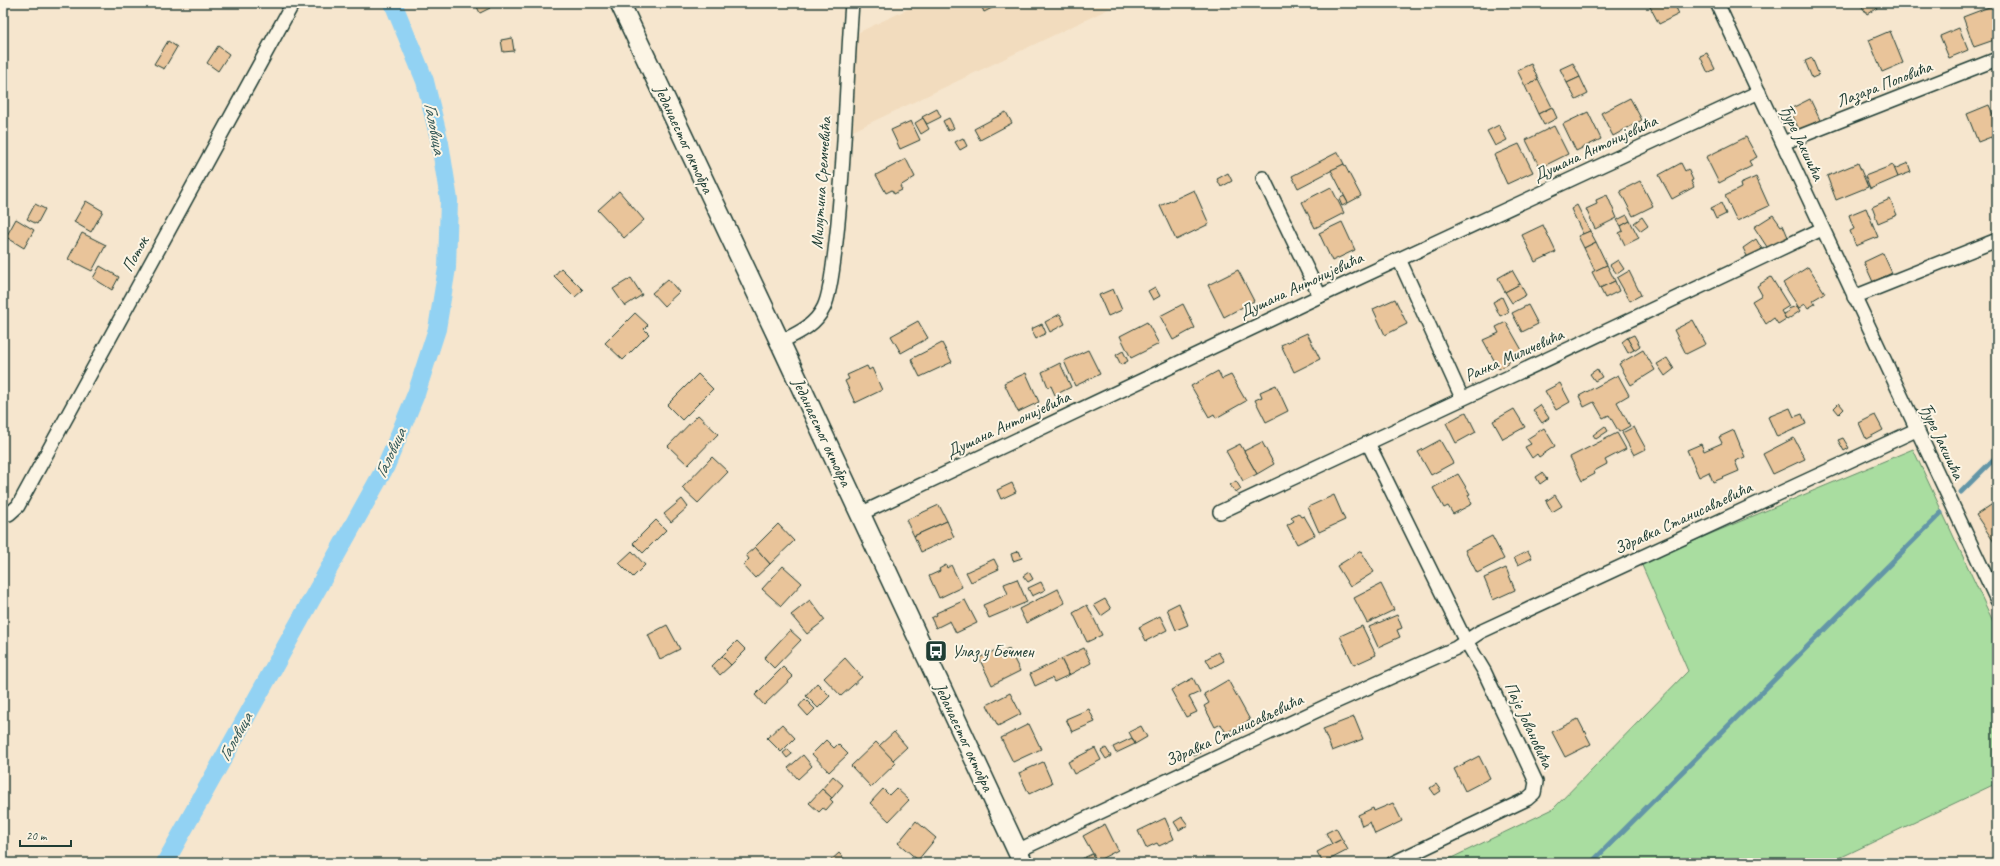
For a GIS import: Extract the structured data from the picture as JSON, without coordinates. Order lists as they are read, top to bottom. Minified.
{"streets":{"main road":["Једанаестог октобра"],"street":["Лазара Поповића","Ђуре Јакшића","Душана Антонијевића","Милутина Сремчевића","Поток","Ранка Миличевића","Здравка Станисављевића","Паје Јовановића"]},"crossings":[["Лазара Поповића","Ђуре Јакшића"],["Једанаестог октобра","Душана Антонијевића"],["Једанаестог октобра","Милутина Сремчевића"],["Једанаестог октобра","Здравка Станисављевића"],["Ђуре Јакшића","Душана Антонијевића"],["Ђуре Јакшића","Ранка Миличевића"],["Ђуре Јакшића","Здравка Станисављевића"],["Здравка Станисављевића","Паје Јовановића"]],"water":["Галовица"],"places":{"bus stop":["Улаз у Бечмен"]},"scale_bar":"20 m"}
